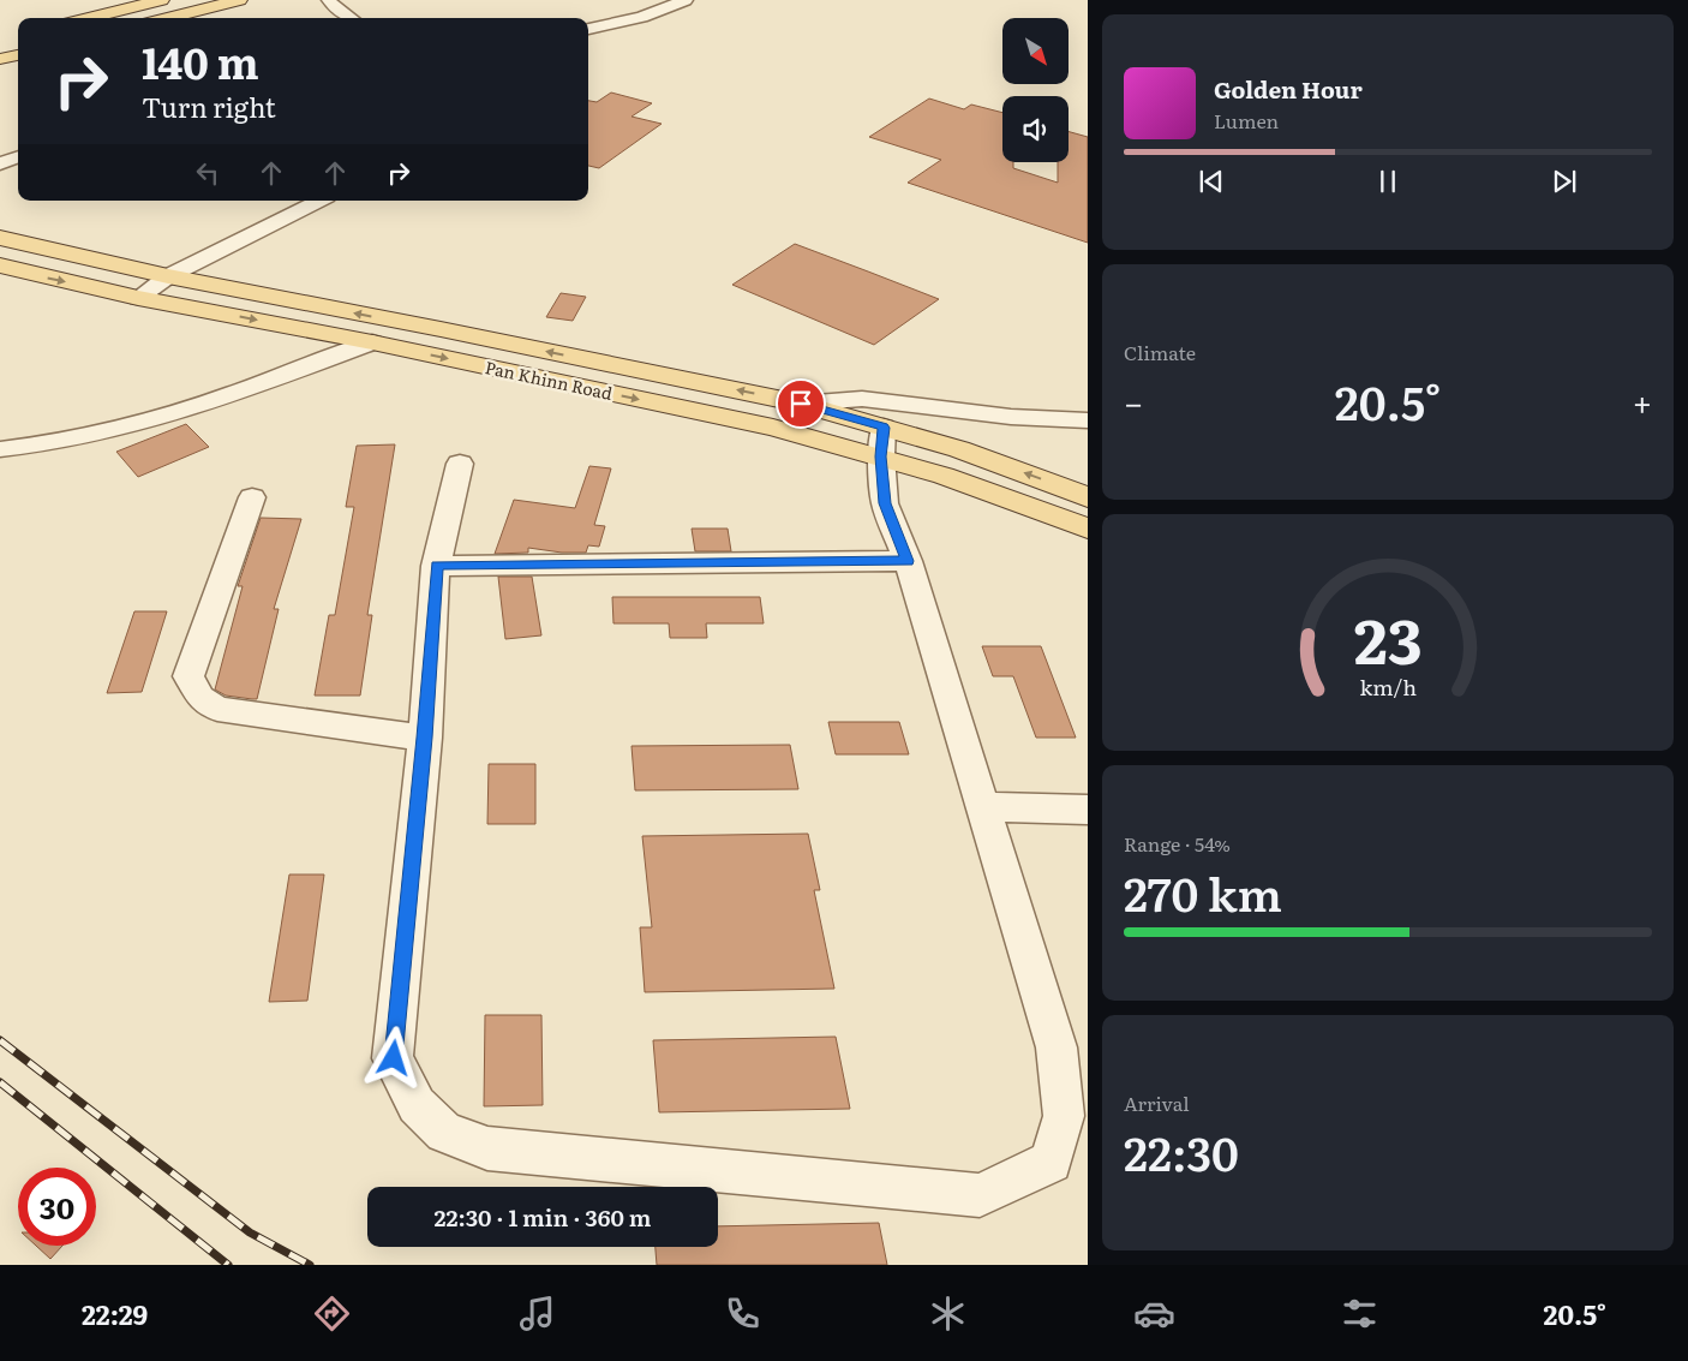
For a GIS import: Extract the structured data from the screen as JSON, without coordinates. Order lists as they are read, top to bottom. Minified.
{"streets":{"main road":["Pan Khinn Road"]},"north":"bottom right","page":{"turn":["140 m","Turn right"],"song":["Golden Hour","Lumen"],"tile":["Climate",["Range · 54%","270 km"],["Arrival","22:30"]],"heat":["−","20.5°","+"],"limit":"30","trip":"22:30 · 1 min · 360 m","tabs":["22:29","20.5°"],"gauge":["23","km/h"]}}
